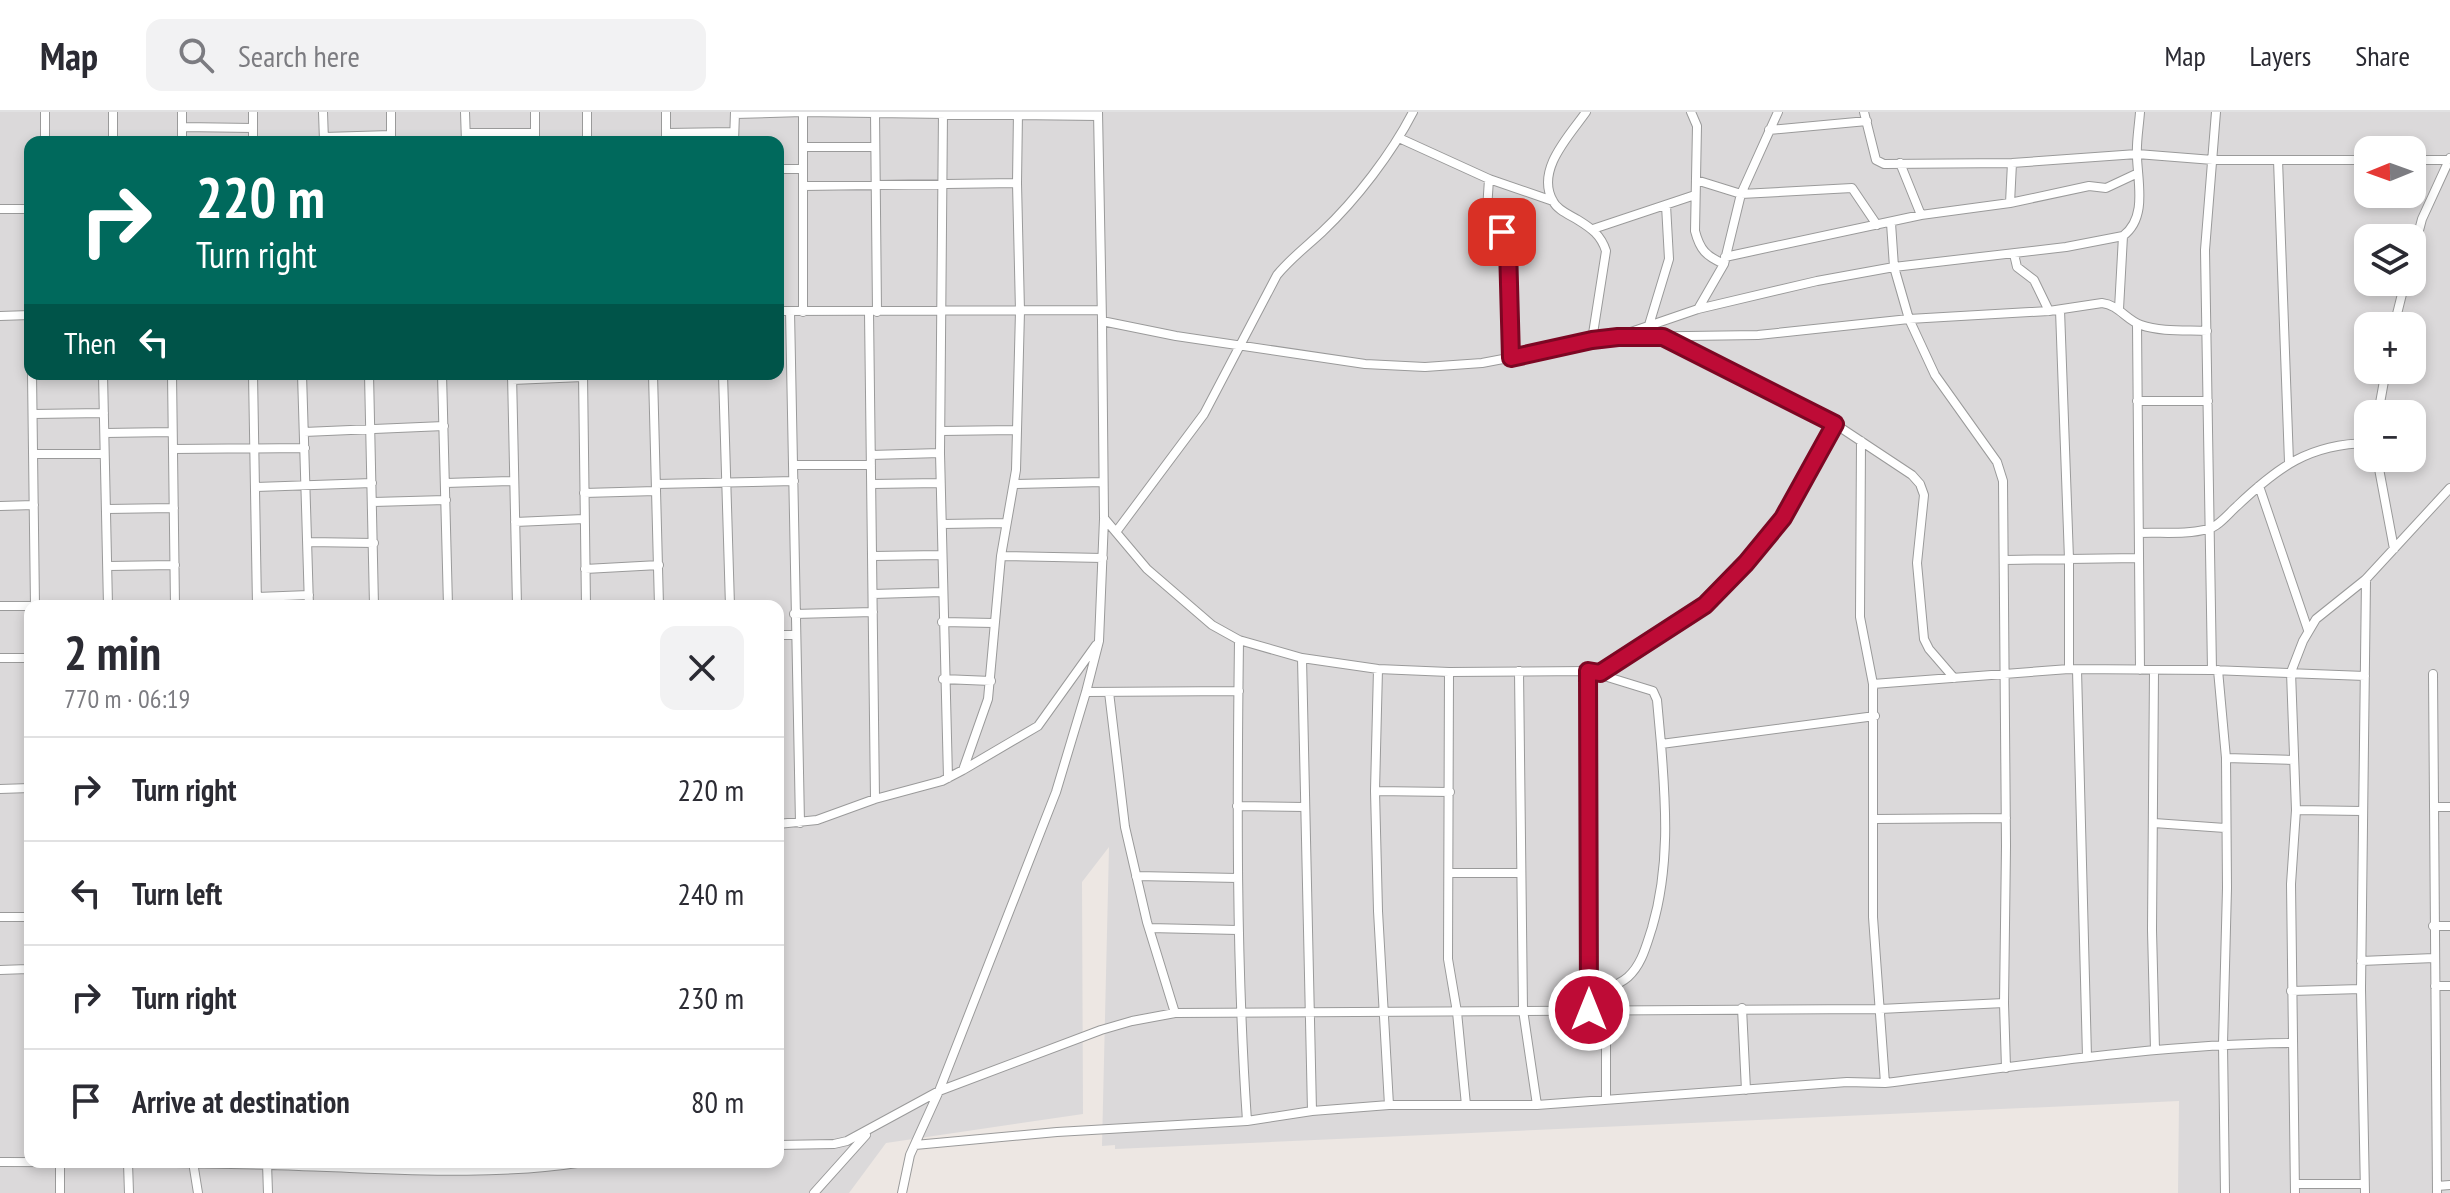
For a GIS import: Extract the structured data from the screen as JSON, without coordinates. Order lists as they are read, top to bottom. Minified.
{"north":"left","page":{"header":"Map","search":"Search here","nav":["Map","Layers","Share"],"map_buttons":["+","−"],"turn":["220 m","Turn right"],"then":"Then","heading":["2 min","770 m · 06:19"],"list":[{"name":"Turn right","value":"220 m"},{"name":"Turn left","value":"240 m"},{"name":"Turn right","value":"230 m"},{"name":"Arrive at destination","value":"80 m"}]}}
